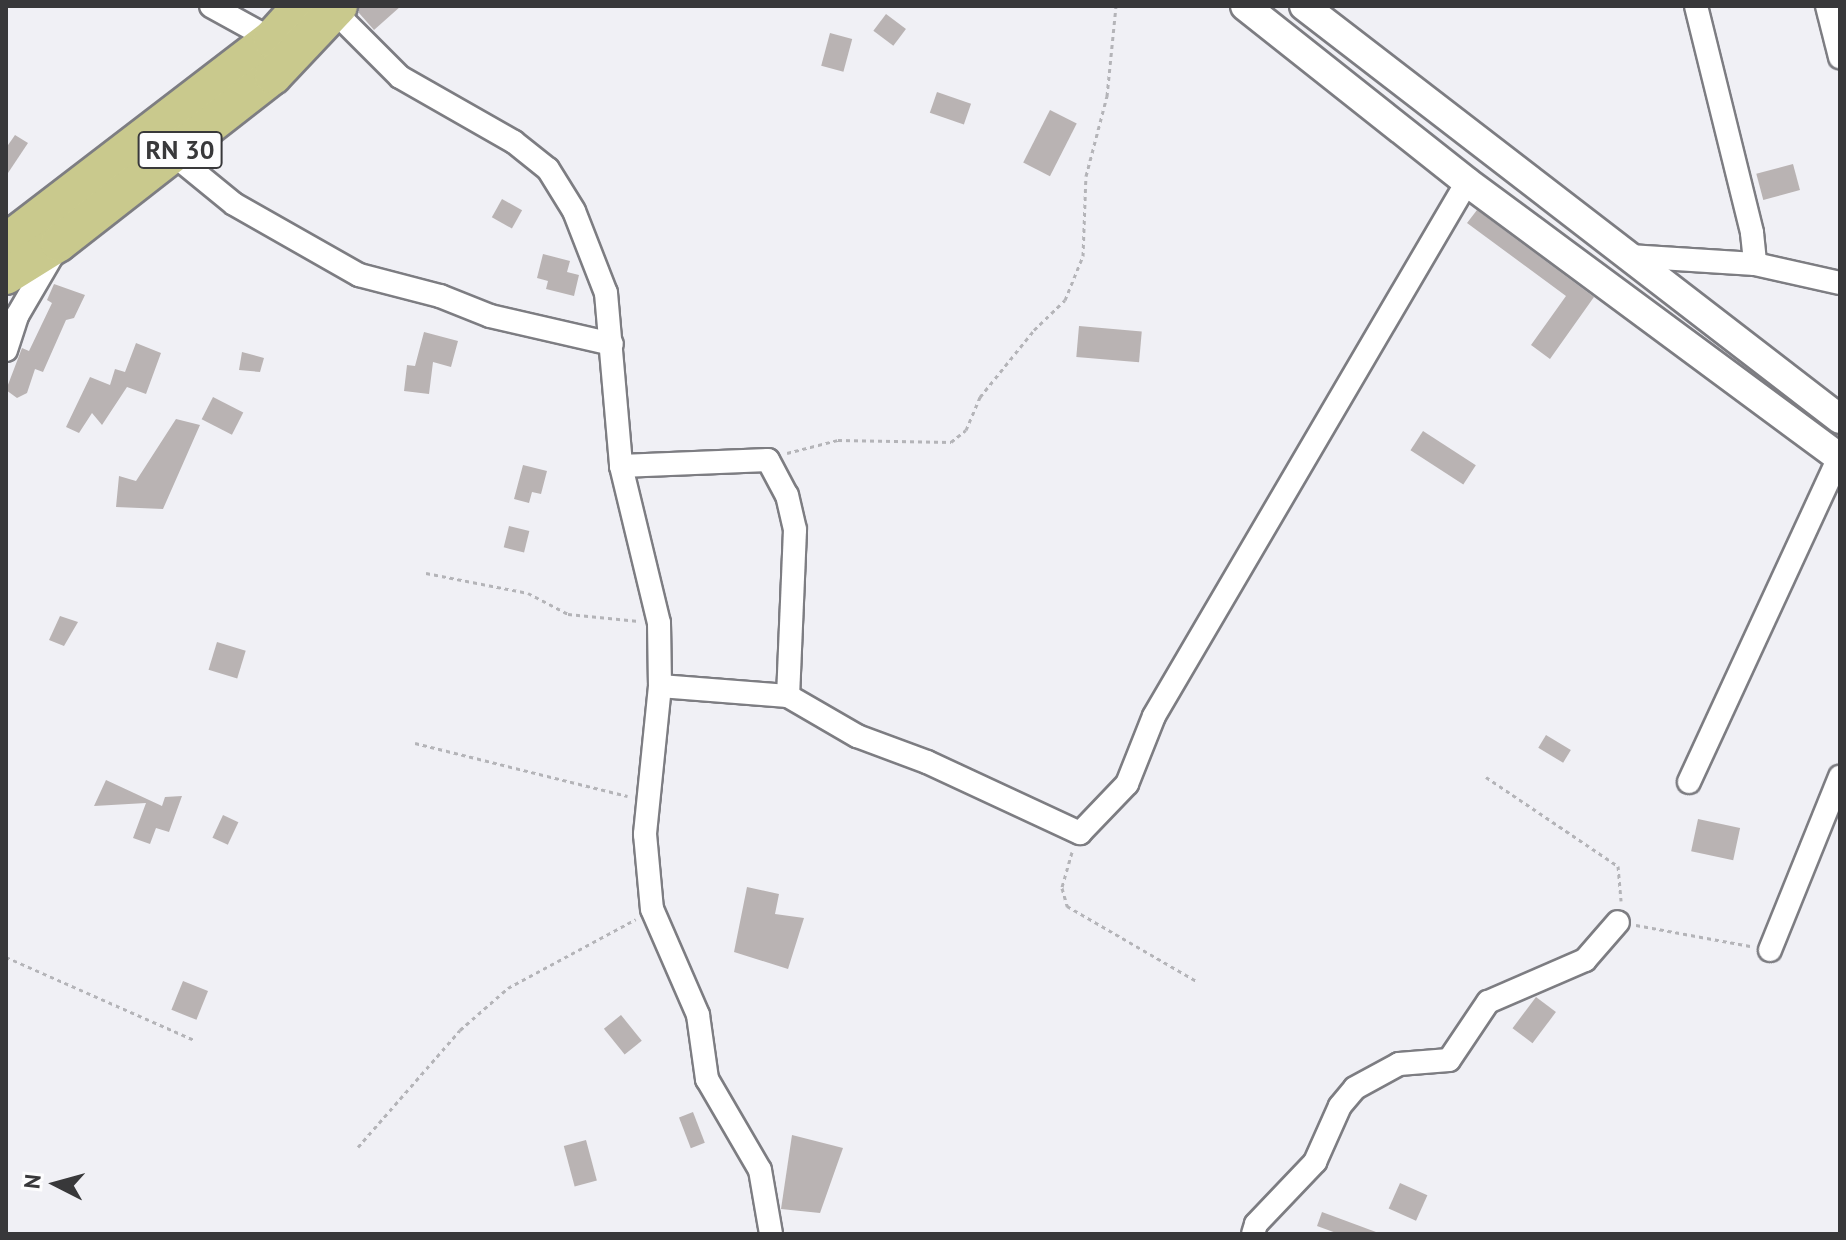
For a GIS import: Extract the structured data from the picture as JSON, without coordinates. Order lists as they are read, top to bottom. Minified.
{"streets":{"main road":["RN 30"]},"north":"left"}
